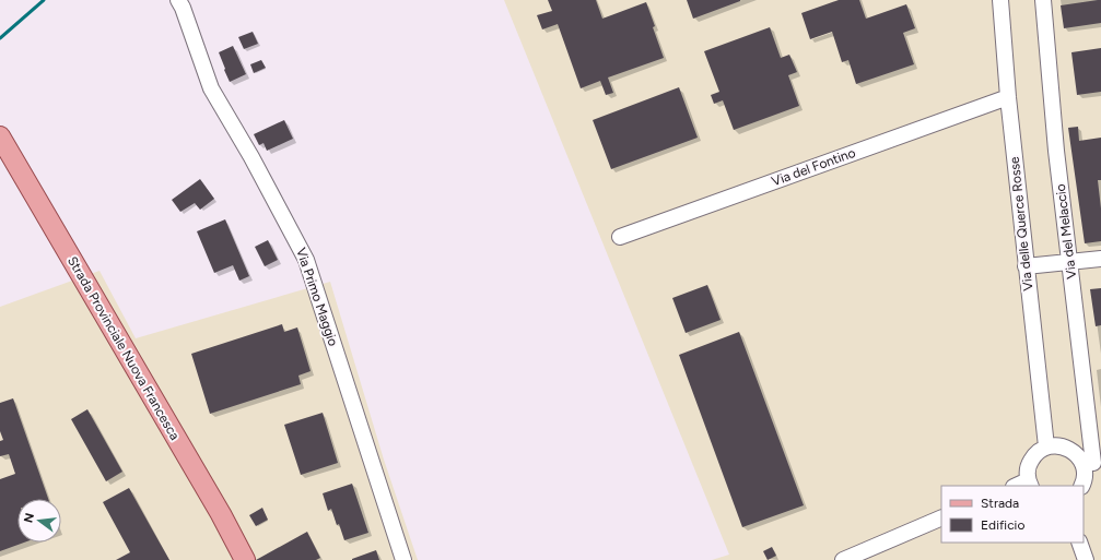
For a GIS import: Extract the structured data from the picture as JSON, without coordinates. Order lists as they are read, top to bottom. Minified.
{"streets":{"main road":["Strada Provinciale Nuova Francesca"],"street":["Via del Fontino","Via delle Querce Rosse","Via del Melaccio","Via Primo Maggio"]},"crossings":[["Via del Fontino","Via delle Querce Rosse"]],"legend":["Strada","Edificio"],"north":"left"}
